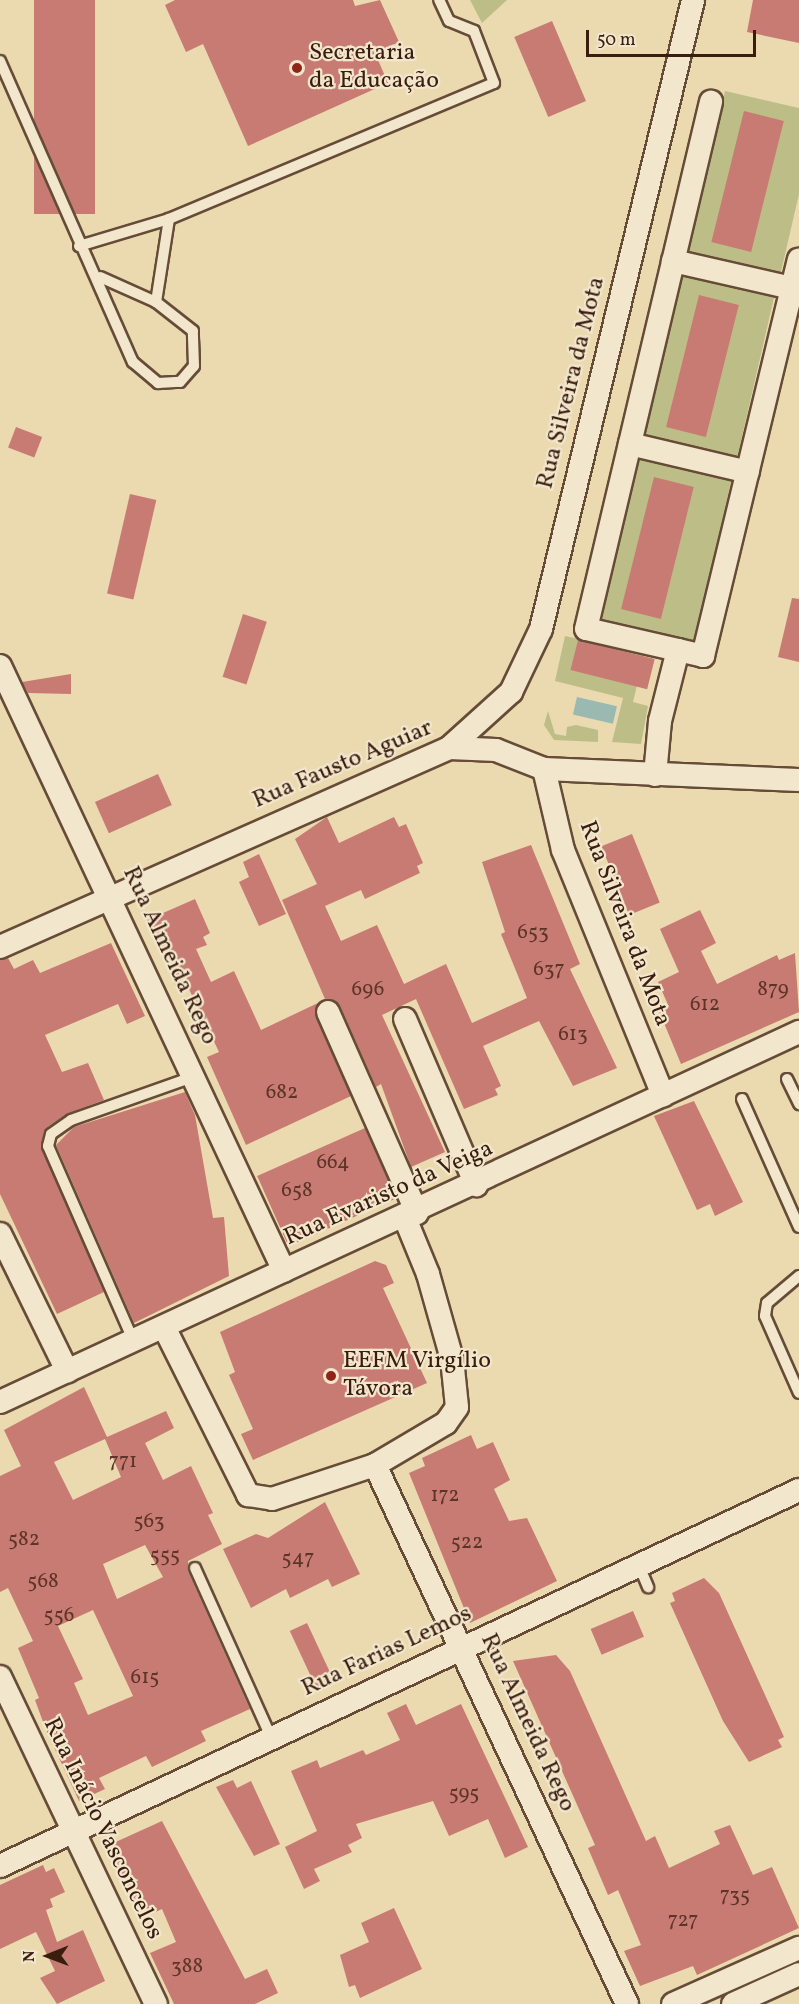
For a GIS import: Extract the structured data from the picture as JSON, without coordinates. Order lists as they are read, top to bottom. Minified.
{"streets":{"street":["Rua Silveira da Mota","Rua Fausto Aguiar","Rua Almeida Rego","Rua Evaristo da Veiga","Rua Farias Lemos","Rua Inácio Vasconcelos"]},"crossings":[["Rua Silveira da Mota","Rua Fausto Aguiar"],["Rua Silveira da Mota","Rua Evaristo da Veiga"],["Rua Fausto Aguiar","Rua Almeida Rego"],["Rua Almeida Rego","Rua Evaristo da Veiga"],["Rua Almeida Rego","Rua Farias Lemos"],["Rua Farias Lemos","Rua Inácio Vasconcelos"]],"places":["Secretaria da Educação","EEFM Virgílio Távora"],"house_numbers":["653","637","696","879","612","613","682","664","658","771","172","563","582","522","555","547","568","556","615","595","735","727","388"],"scale_bar":"50 m","north":"left"}
